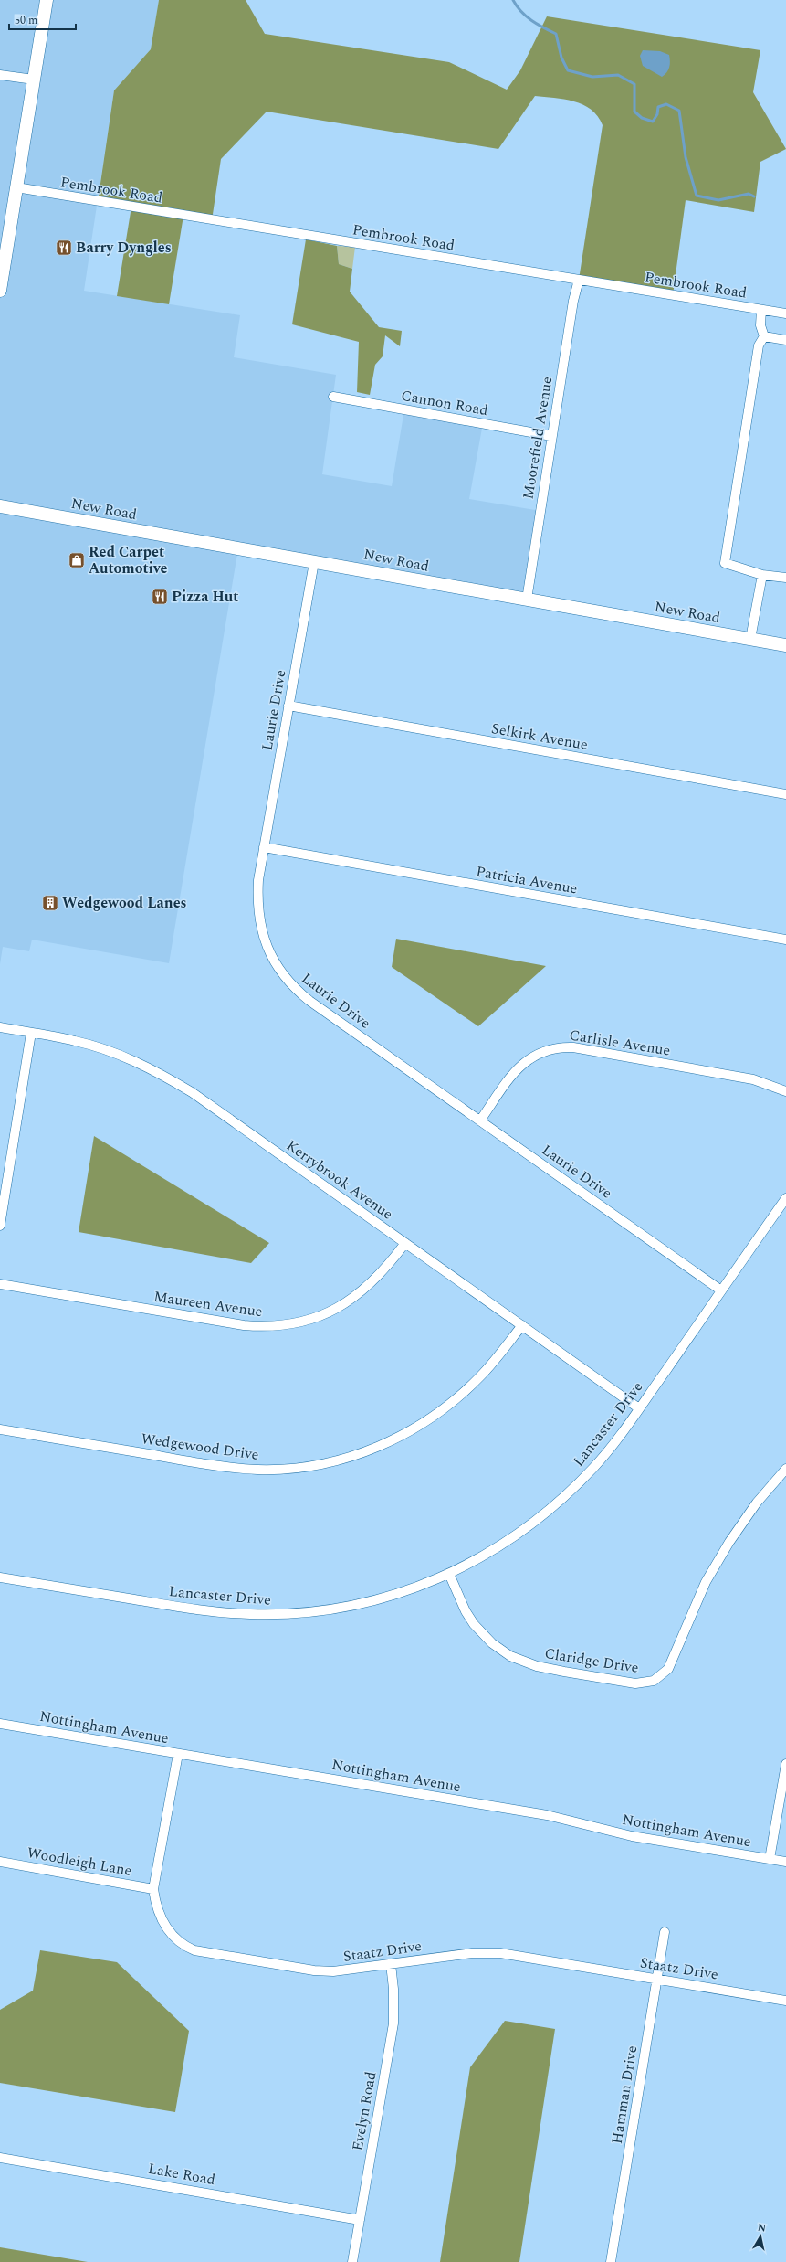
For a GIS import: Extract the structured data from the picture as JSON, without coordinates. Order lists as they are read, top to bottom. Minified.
{"streets":{"street":["Pembrook Road","Cannon Road","Moorefield Avenue","New Road","Laurie Drive","Selkirk Avenue","Patricia Avenue","Carlisle Avenue","Kerrybrook Avenue","Maureen Avenue","Lancaster Drive","Wedgewood Drive","Claridge Drive","Nottingham Avenue","Woodleigh Lane","Staatz Drive","Hamman Drive","Evelyn Road","Lake Road"]},"crossings":[["Pembrook Road","Moorefield Avenue"],["Cannon Road","Moorefield Avenue"],["Moorefield Avenue","New Road"],["New Road","Laurie Drive"],["Laurie Drive","Selkirk Avenue"],["Laurie Drive","Patricia Avenue"],["Laurie Drive","Carlisle Avenue"],["Laurie Drive","Lancaster Drive"],["Kerrybrook Avenue","Maureen Avenue"],["Kerrybrook Avenue","Lancaster Drive"],["Kerrybrook Avenue","Wedgewood Drive"],["Lancaster Drive","Claridge Drive"],["Nottingham Avenue","Staatz Drive"],["Woodleigh Lane","Staatz Drive"],["Staatz Drive","Hamman Drive"],["Staatz Drive","Evelyn Road"],["Evelyn Road","Lake Road"]],"places":{"restaurant":["Barry Dyngles","Pizza Hut"],"shop":["Red Carpet Automotive"],"building":["Wedgewood Lanes"]},"scale_bar":"50 m","north":"top"}
